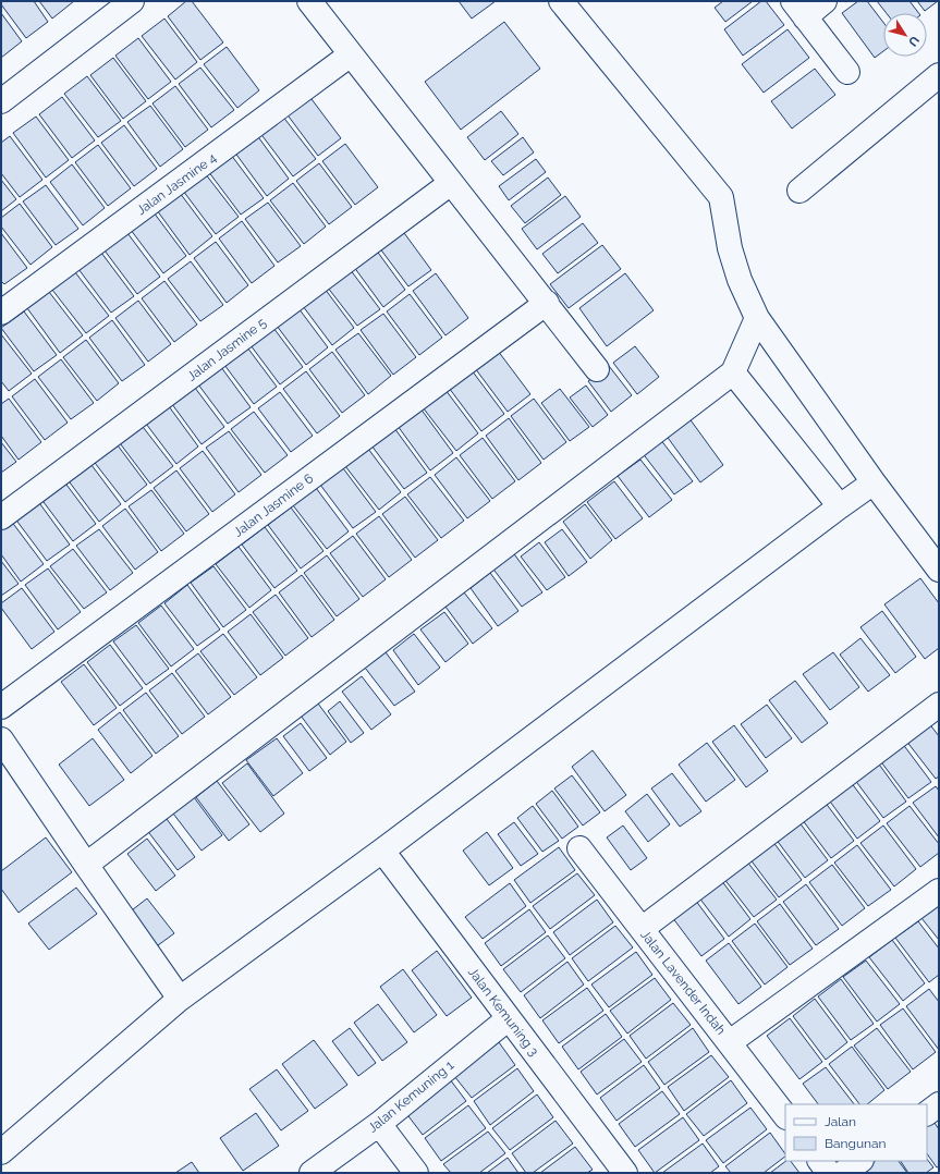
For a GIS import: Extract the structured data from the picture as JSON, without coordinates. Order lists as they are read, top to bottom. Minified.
{"streets":{"street":["Jalan Jasmine 4","Jalan Jasmine 5","Jalan Jasmine 6","Jalan Lavender Indah","Jalan Kemuning 3","Jalan Kemuning 1"]},"crossings":[["Jalan Kemuning 3","Jalan Kemuning 1"]],"legend":["Jalan","Bangunan"],"north":"bottom right"}
